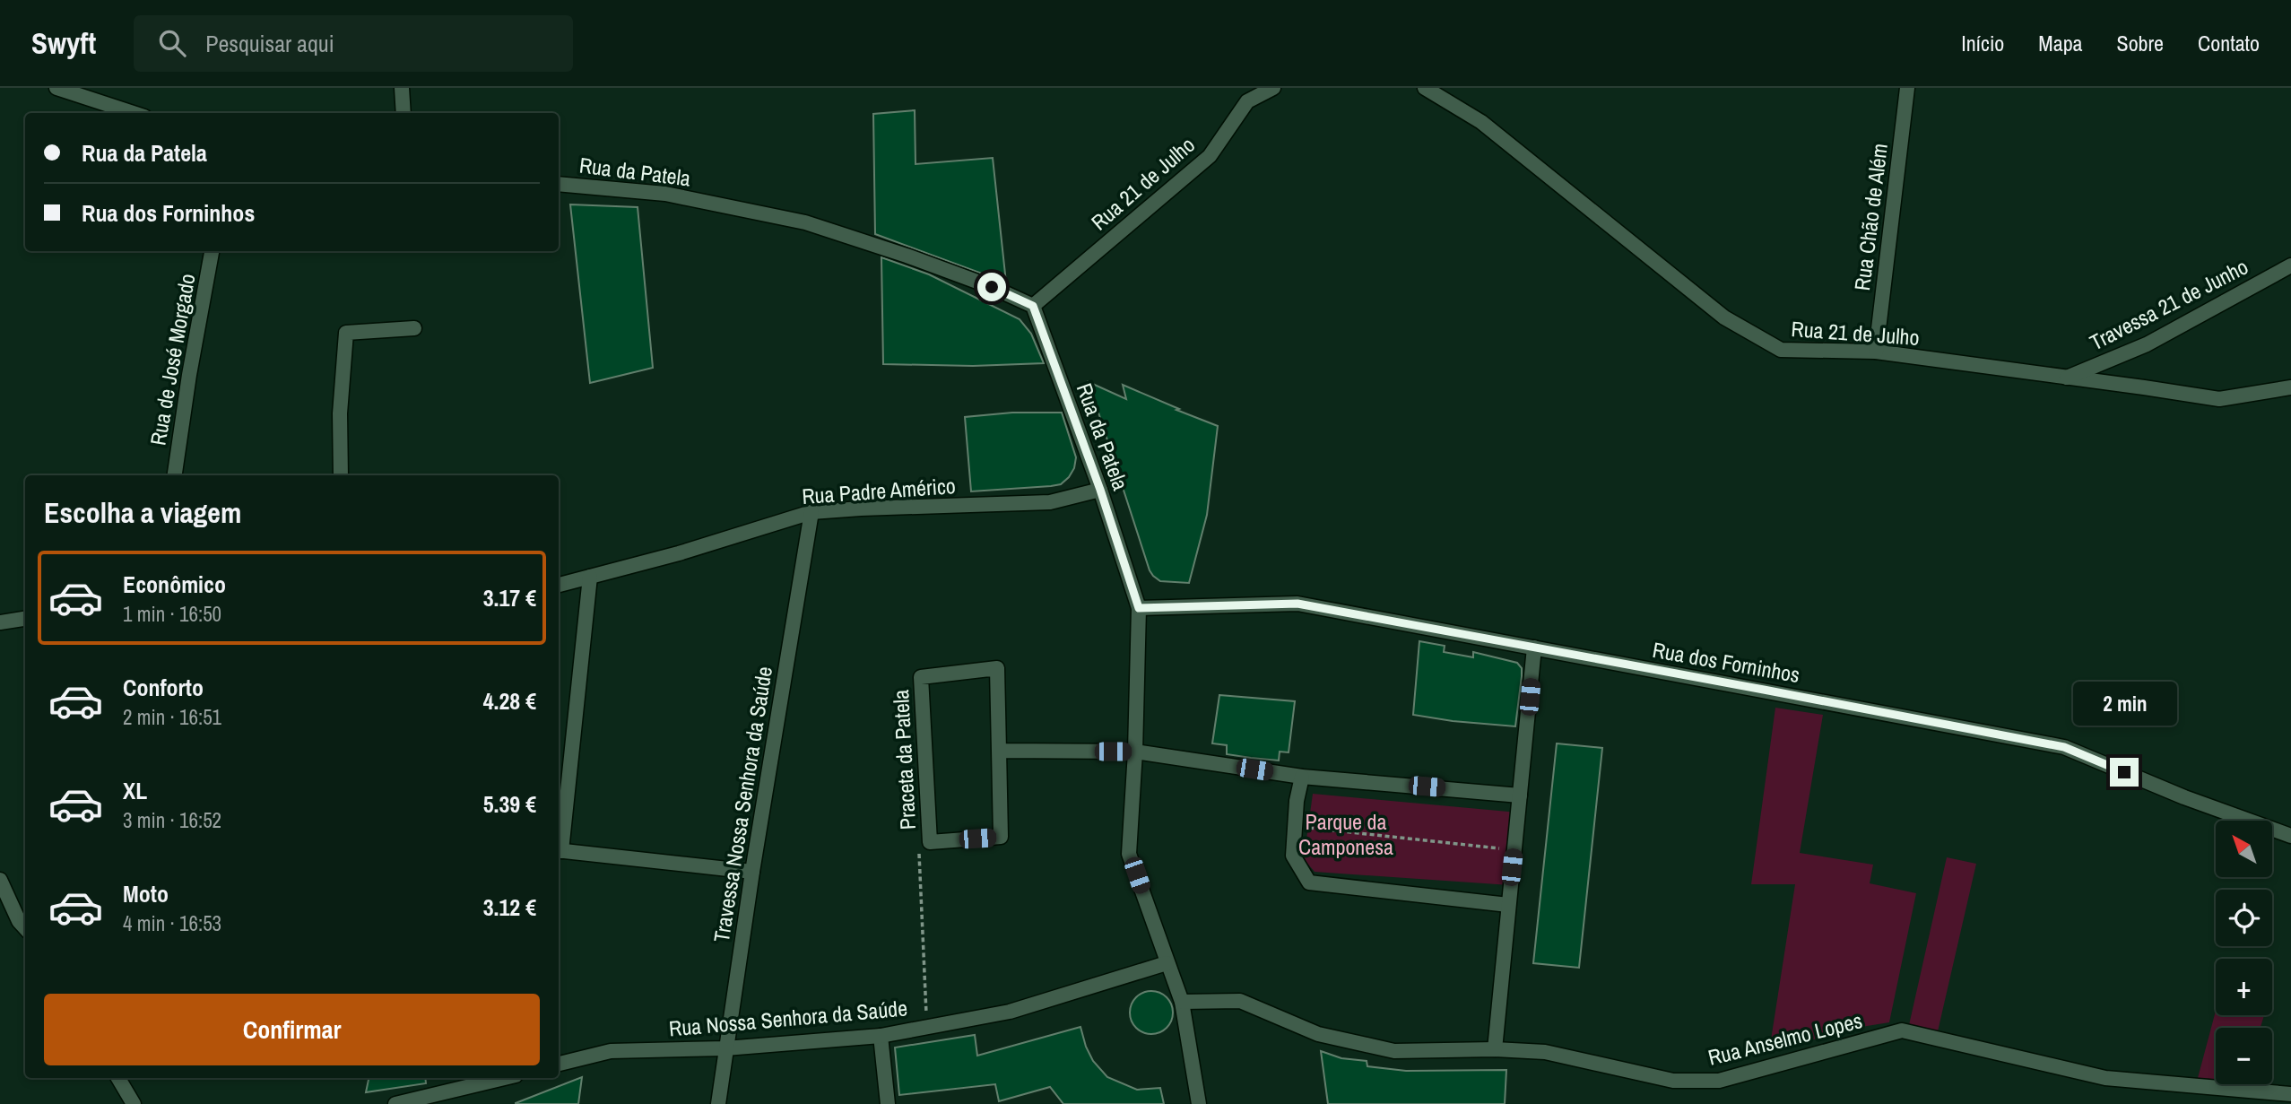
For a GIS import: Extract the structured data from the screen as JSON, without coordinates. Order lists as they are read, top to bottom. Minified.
{"streets":{"street":["Rua da Patela","Rua 21 de Julho","Rua Chão de Além","Travessa 21 de Junho","Rua de José Morgado","Rua Padre Américo","Rua dos Forninhos","Praceta da Patela","Travessa Nossa Senhora da Saúde","Rua Nossa Senhora da Saúde","Rua Anselmo Lopes"]},"crossings":[["Rua da Patela","Rua 21 de Julho"],["Rua da Patela","Rua Padre Américo"],["Rua da Patela","Rua dos Forninhos"],["Rua da Patela","Rua Nossa Senhora da Saúde"],["Rua da Patela","Rua Anselmo Lopes"],["Rua 21 de Julho","Rua Chão de Além"],["Rua 21 de Julho","Travessa 21 de Junho"],["Rua Padre Américo","Travessa Nossa Senhora da Saúde"],["Travessa Nossa Senhora da Saúde","Rua Nossa Senhora da Saúde"]],"parks":["Parque da Camponesa"],"north":"top left","page":{"header":"Swyft","search":"Pesquisar aqui","nav":["Início","Mapa","Sobre","Contato"],"banner":["Rua da Patela","Rua dos Forninhos"],"heading":"Escolha a viagem","list":[{"name":"Econômico","note":"1 min · 16:50","value":"3.17 €"},{"name":"Conforto","note":"2 min · 16:51","value":"4.28 €"},{"name":"XL","note":"3 min · 16:52","value":"5.39 €"},{"name":"Moto","note":"4 min · 16:53","value":"3.12 €"}],"bubble":"2 min","map_buttons":["+","−"],"buttons":"Confirmar"}}
